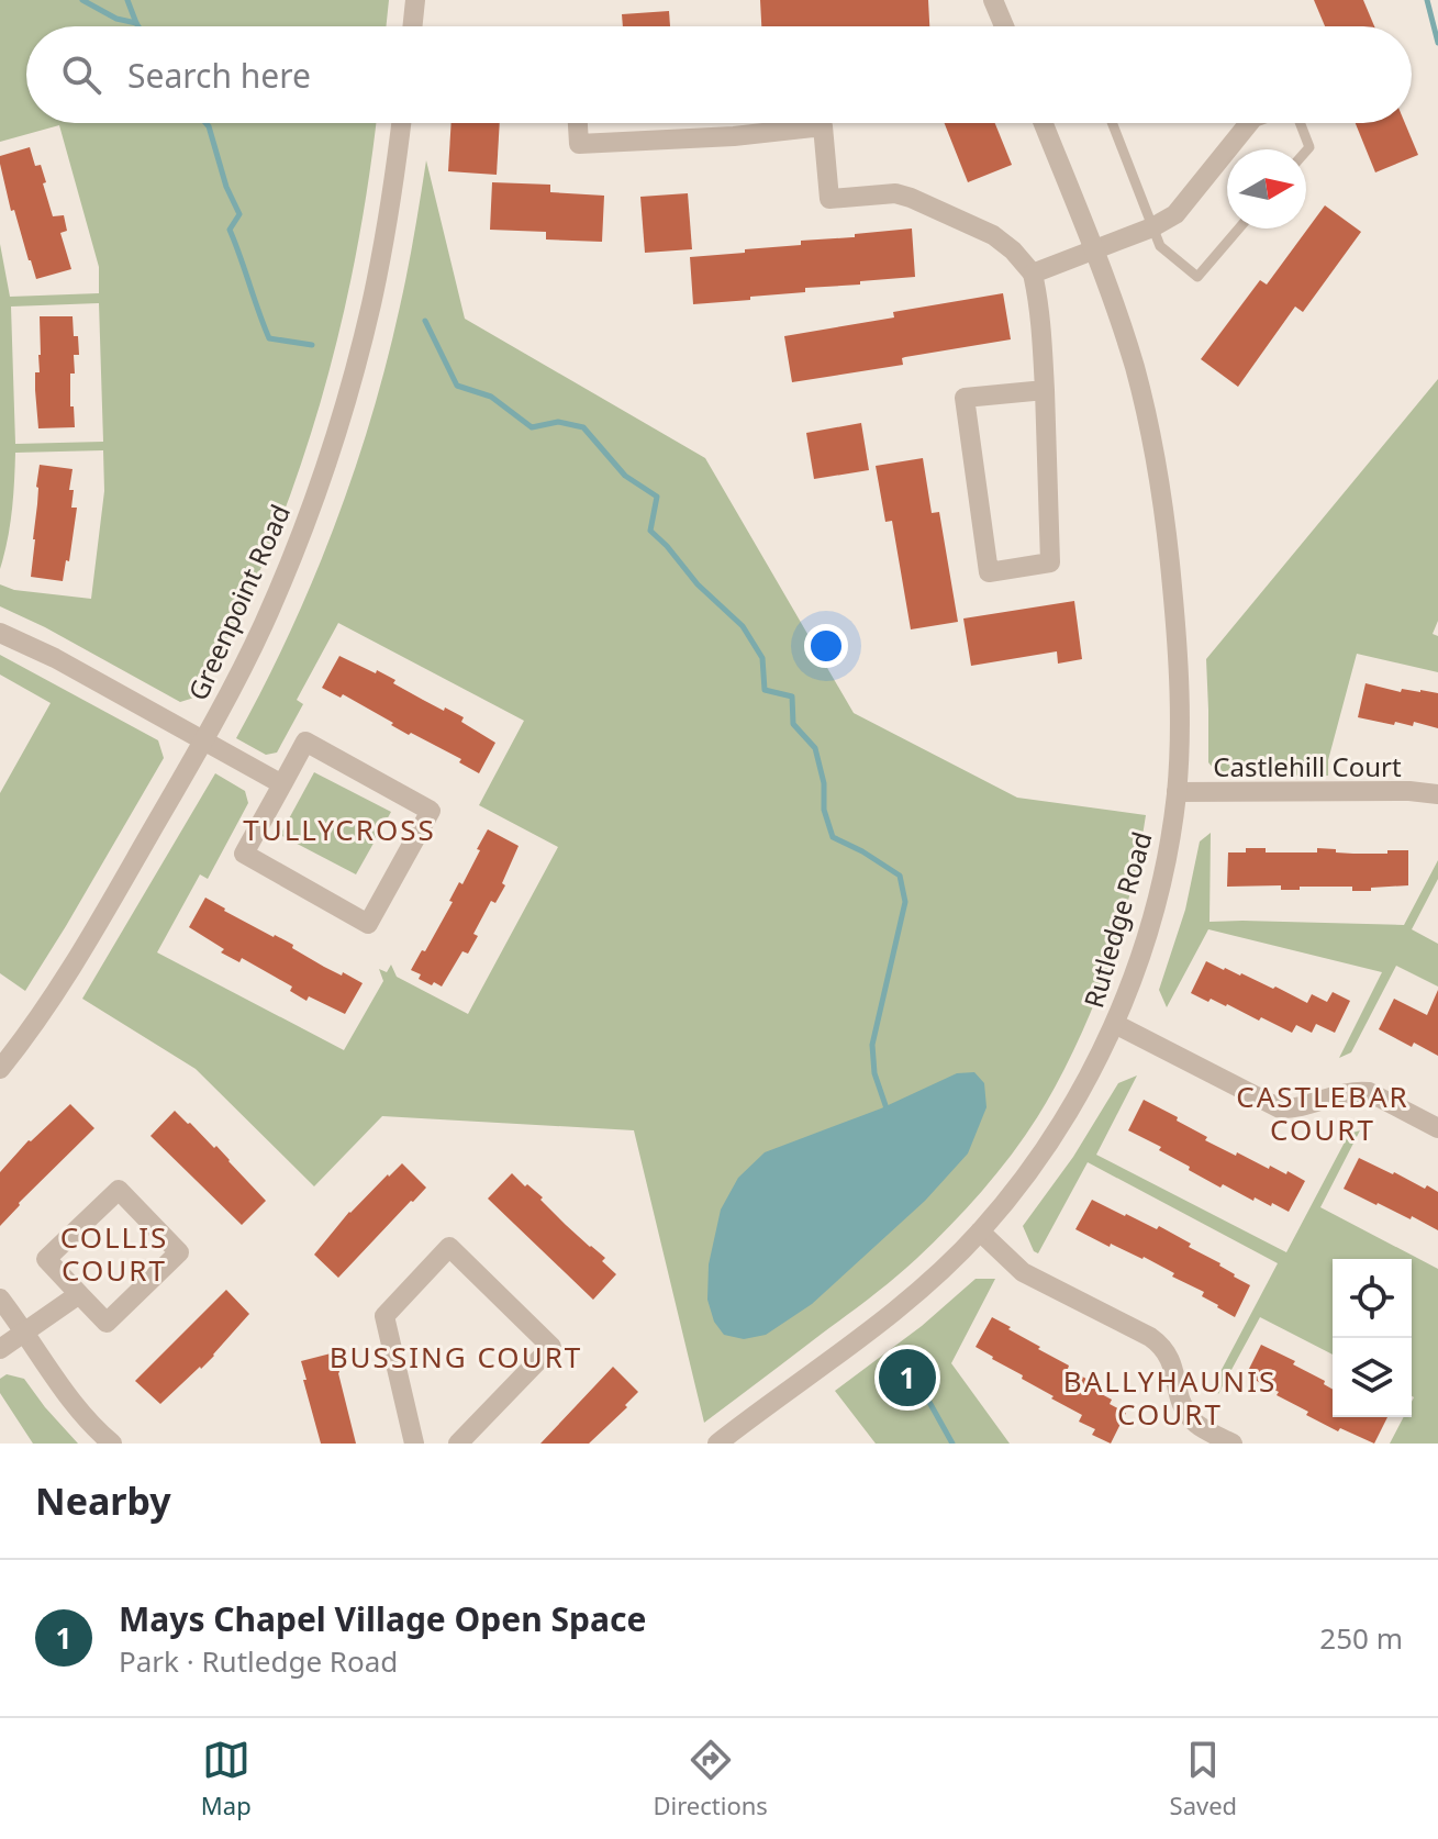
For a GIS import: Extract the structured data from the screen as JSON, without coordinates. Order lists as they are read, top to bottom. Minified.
{"streets":{"street":["Greenpoint Road","Castlehill Court","Rutledge Road"]},"crossings":[["Castlehill Court","Rutledge Road"]],"districts":["TULLYCROSS","CASTLEBAR COURT","COLLIS COURT","BUSSING COURT","BALLYHAUNIS COURT"],"north":"right","page":{"search":"Search here","pins":"1","heading":"Nearby","list":[{"mark":"1","name":"Mays Chapel Village Open Space","note":"Park · Rutledge Road","value":"250 m"}],"nav":["Map","Directions","Saved"]}}
